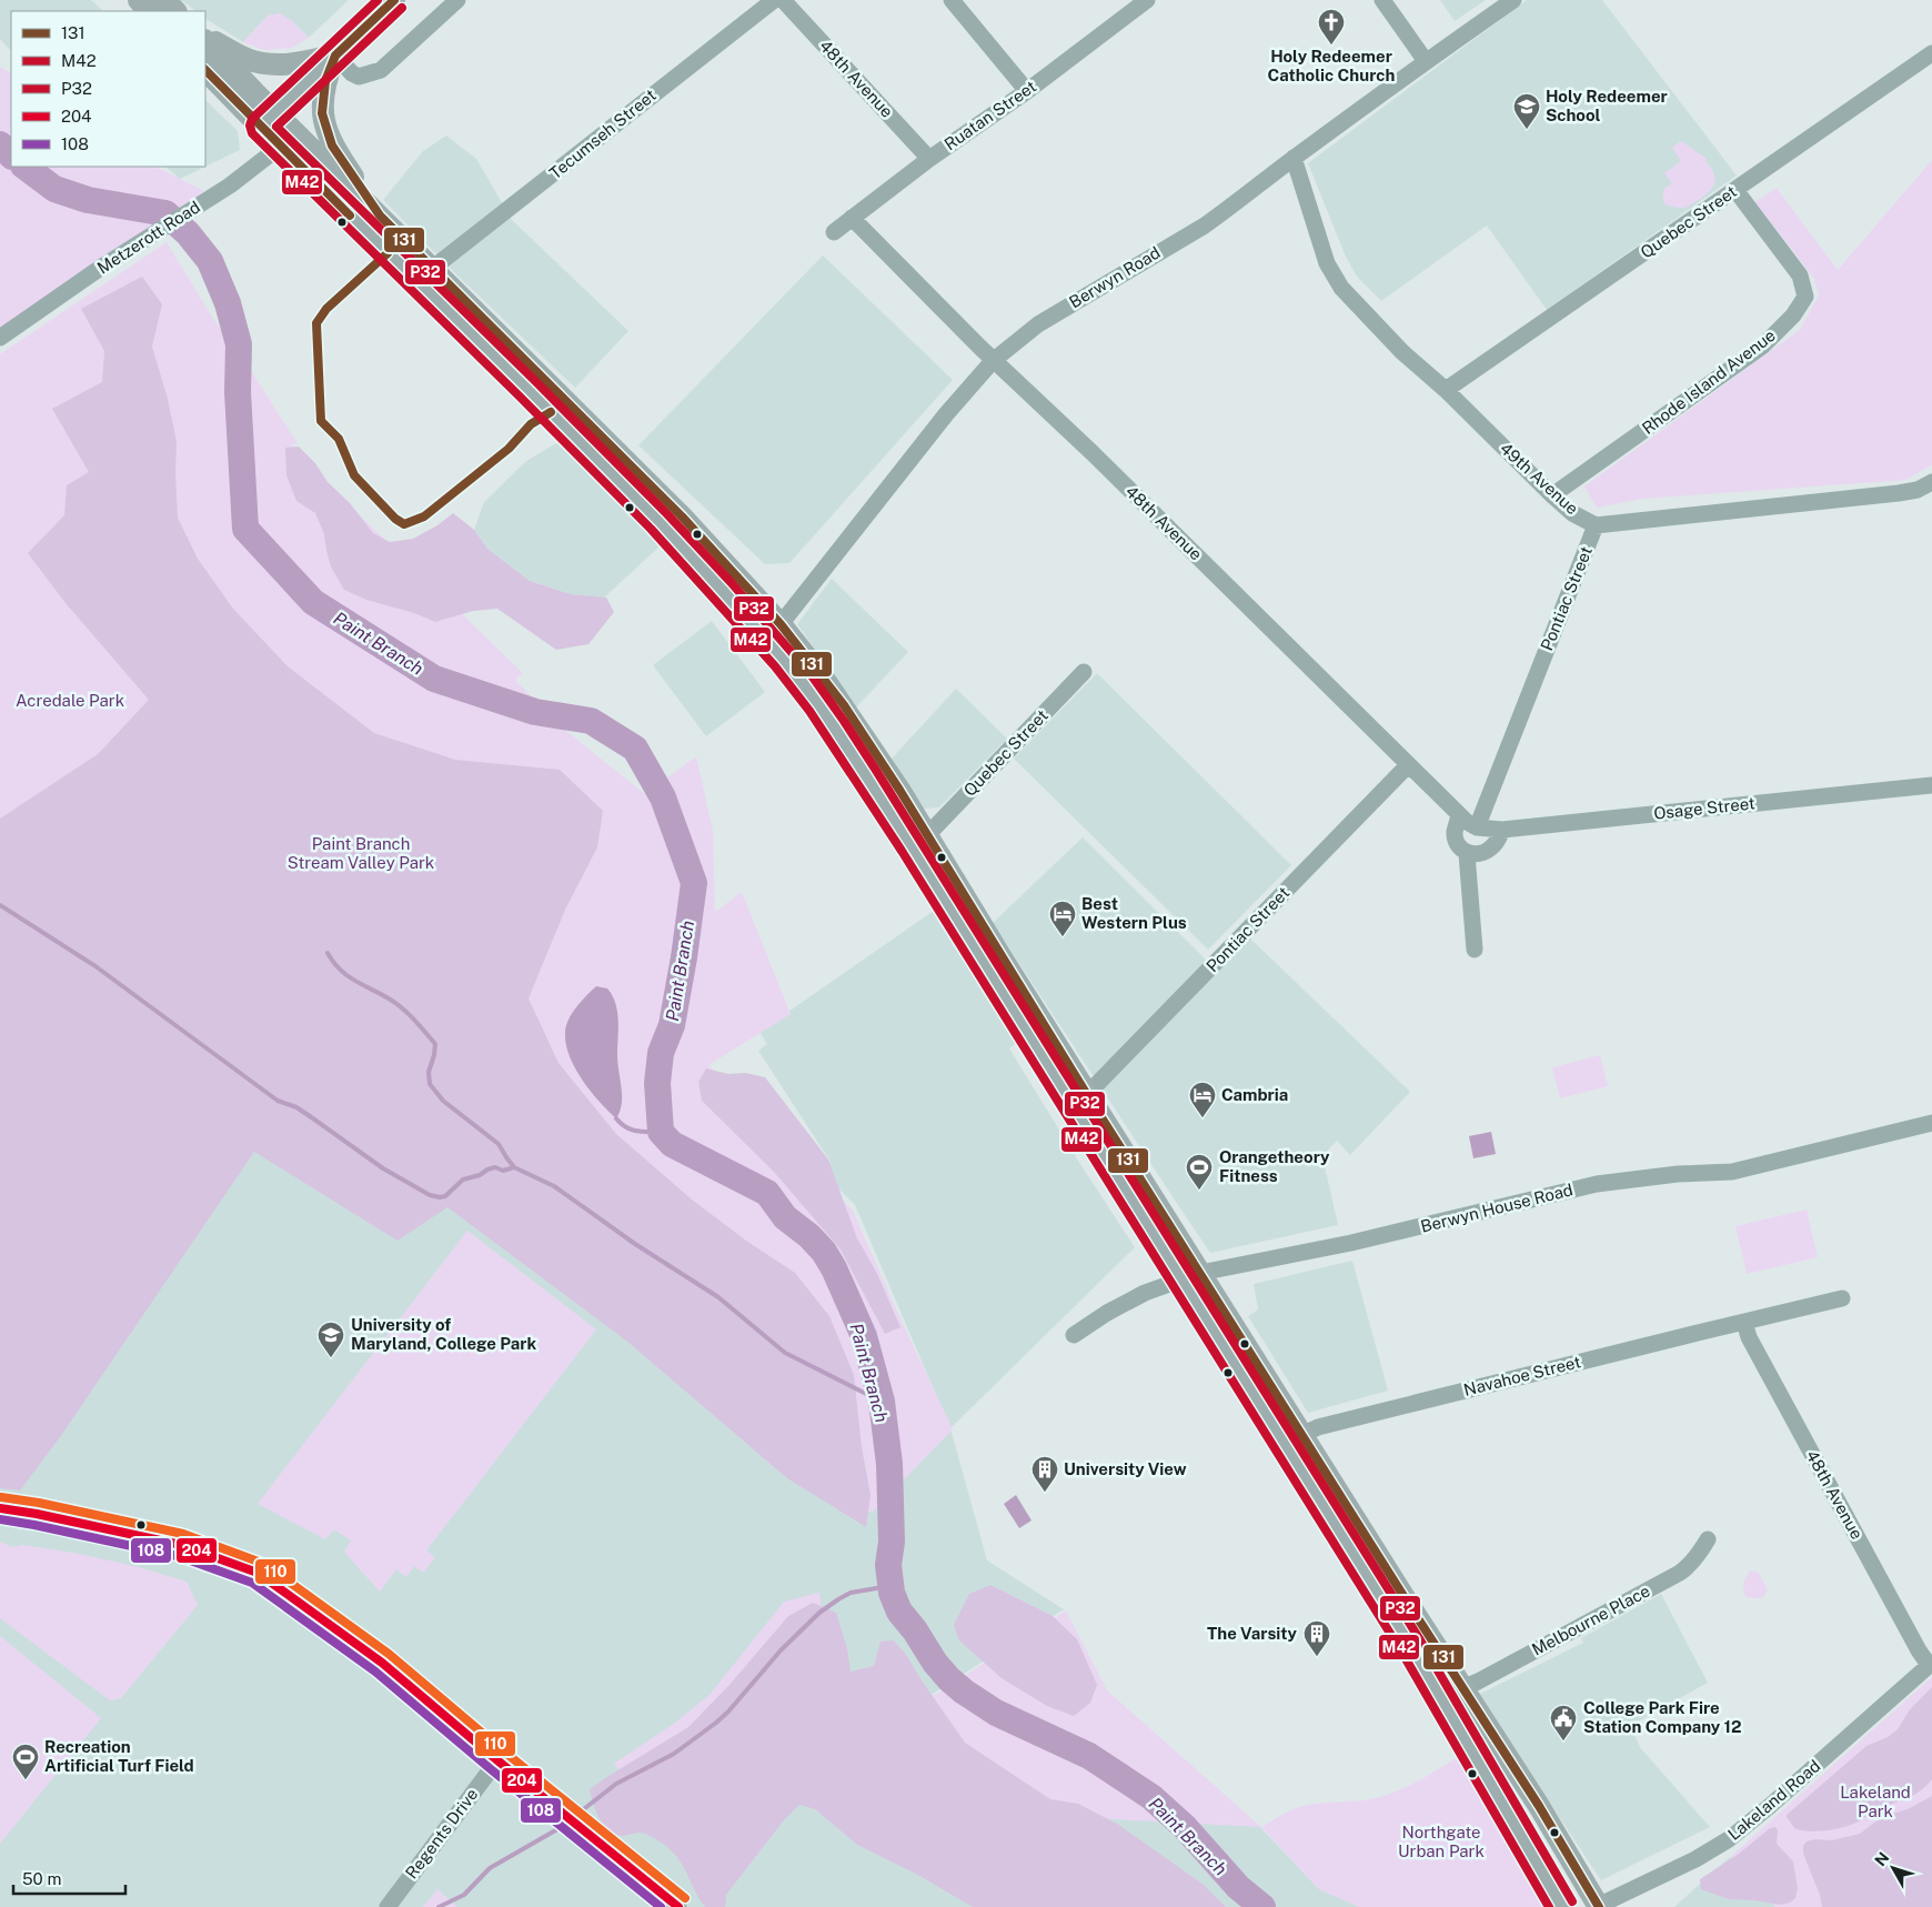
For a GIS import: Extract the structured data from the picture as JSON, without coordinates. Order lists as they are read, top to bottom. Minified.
{"streets":{"street":["48th Avenue","Ruatan Street","Tecumseh Street","Quebec Street","Metzerott Road","Berwyn Road","Rhode Island Avenue","49th Avenue","Pontiac Street","Osage Street","Berwyn House Road","Navahoe Street","Melbourne Place","Lakeland Road","Regents Drive"]},"crossings":[["48th Avenue","Ruatan Street"],["48th Avenue","Berwyn Road"],["48th Avenue","Pontiac Street"],["48th Avenue","Osage Street"],["48th Avenue","Navahoe Street"],["48th Avenue","Lakeland Road"],["Quebec Street","Rhode Island Avenue"],["Quebec Street","49th Avenue"],["Berwyn Road","49th Avenue"],["Rhode Island Avenue","49th Avenue"],["49th Avenue","Pontiac Street"],["Pontiac Street","Osage Street"]],"water":["Paint Branch"],"parks":["Acredale Park","Paint Branch Stream Valley Park","Lakeland Park","Northgate Urban Park"],"places":{"church":["Holy Redeemer Catholic Church"],"school or university":["Holy Redeemer School","University of Maryland, College Park"],"hotel":["Best Western Plus","Cambria"],"sports":["Orangetheory Fitness","Recreation Artificial Turf Field"],"building":["University View","The Varsity"],"public building":["College Park Fire Station Company 12"]},"lines":["transit line 131","transit line M42","transit line P32","transit line 110","transit line 204","transit line 108"],"legend":["131","M42","P32","204","108"],"scale_bar":"50 m","north":"top left"}
